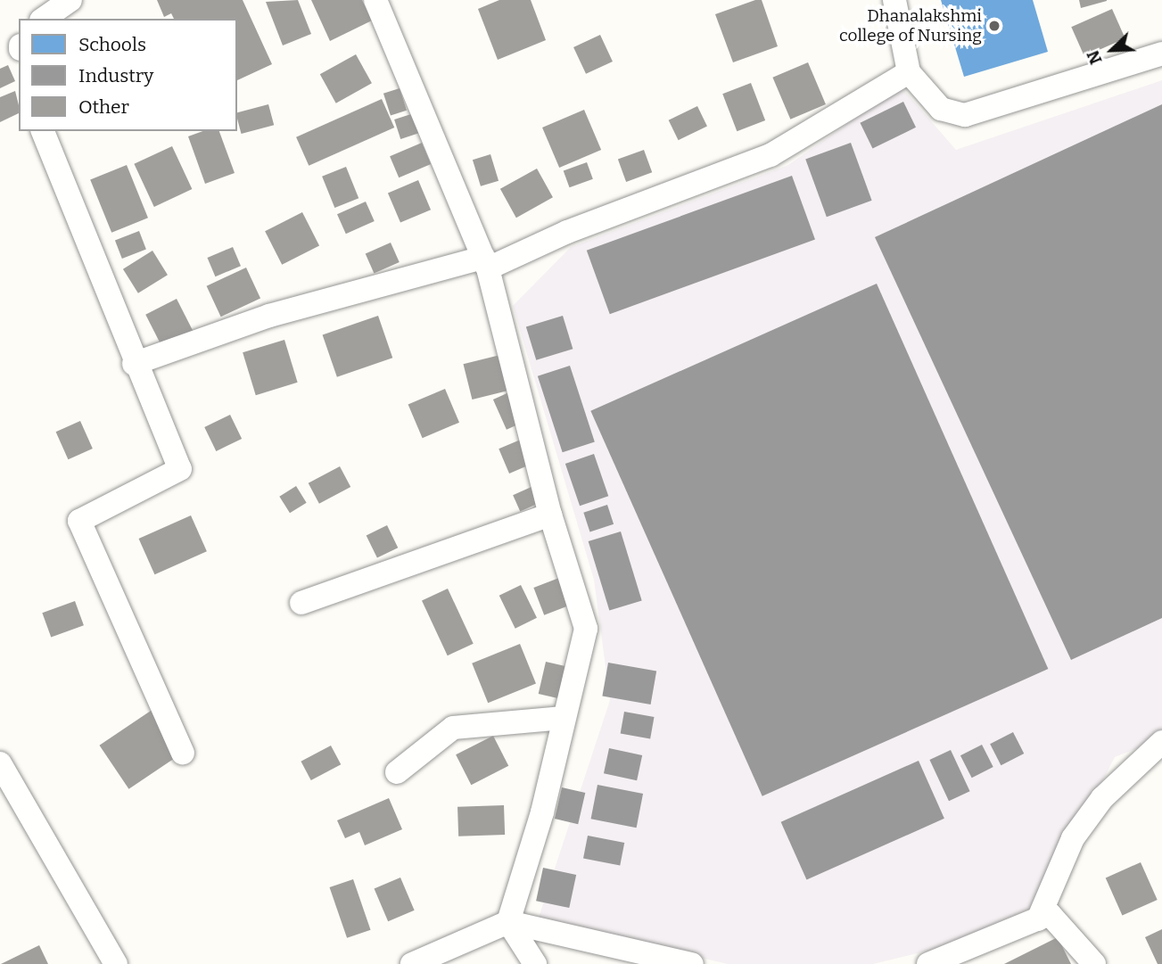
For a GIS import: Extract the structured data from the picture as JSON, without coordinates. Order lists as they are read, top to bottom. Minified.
{"places":["Dhanalakshmi college of Nursing"],"legend":["Schools","Industry","Other"],"north":"bottom left"}
